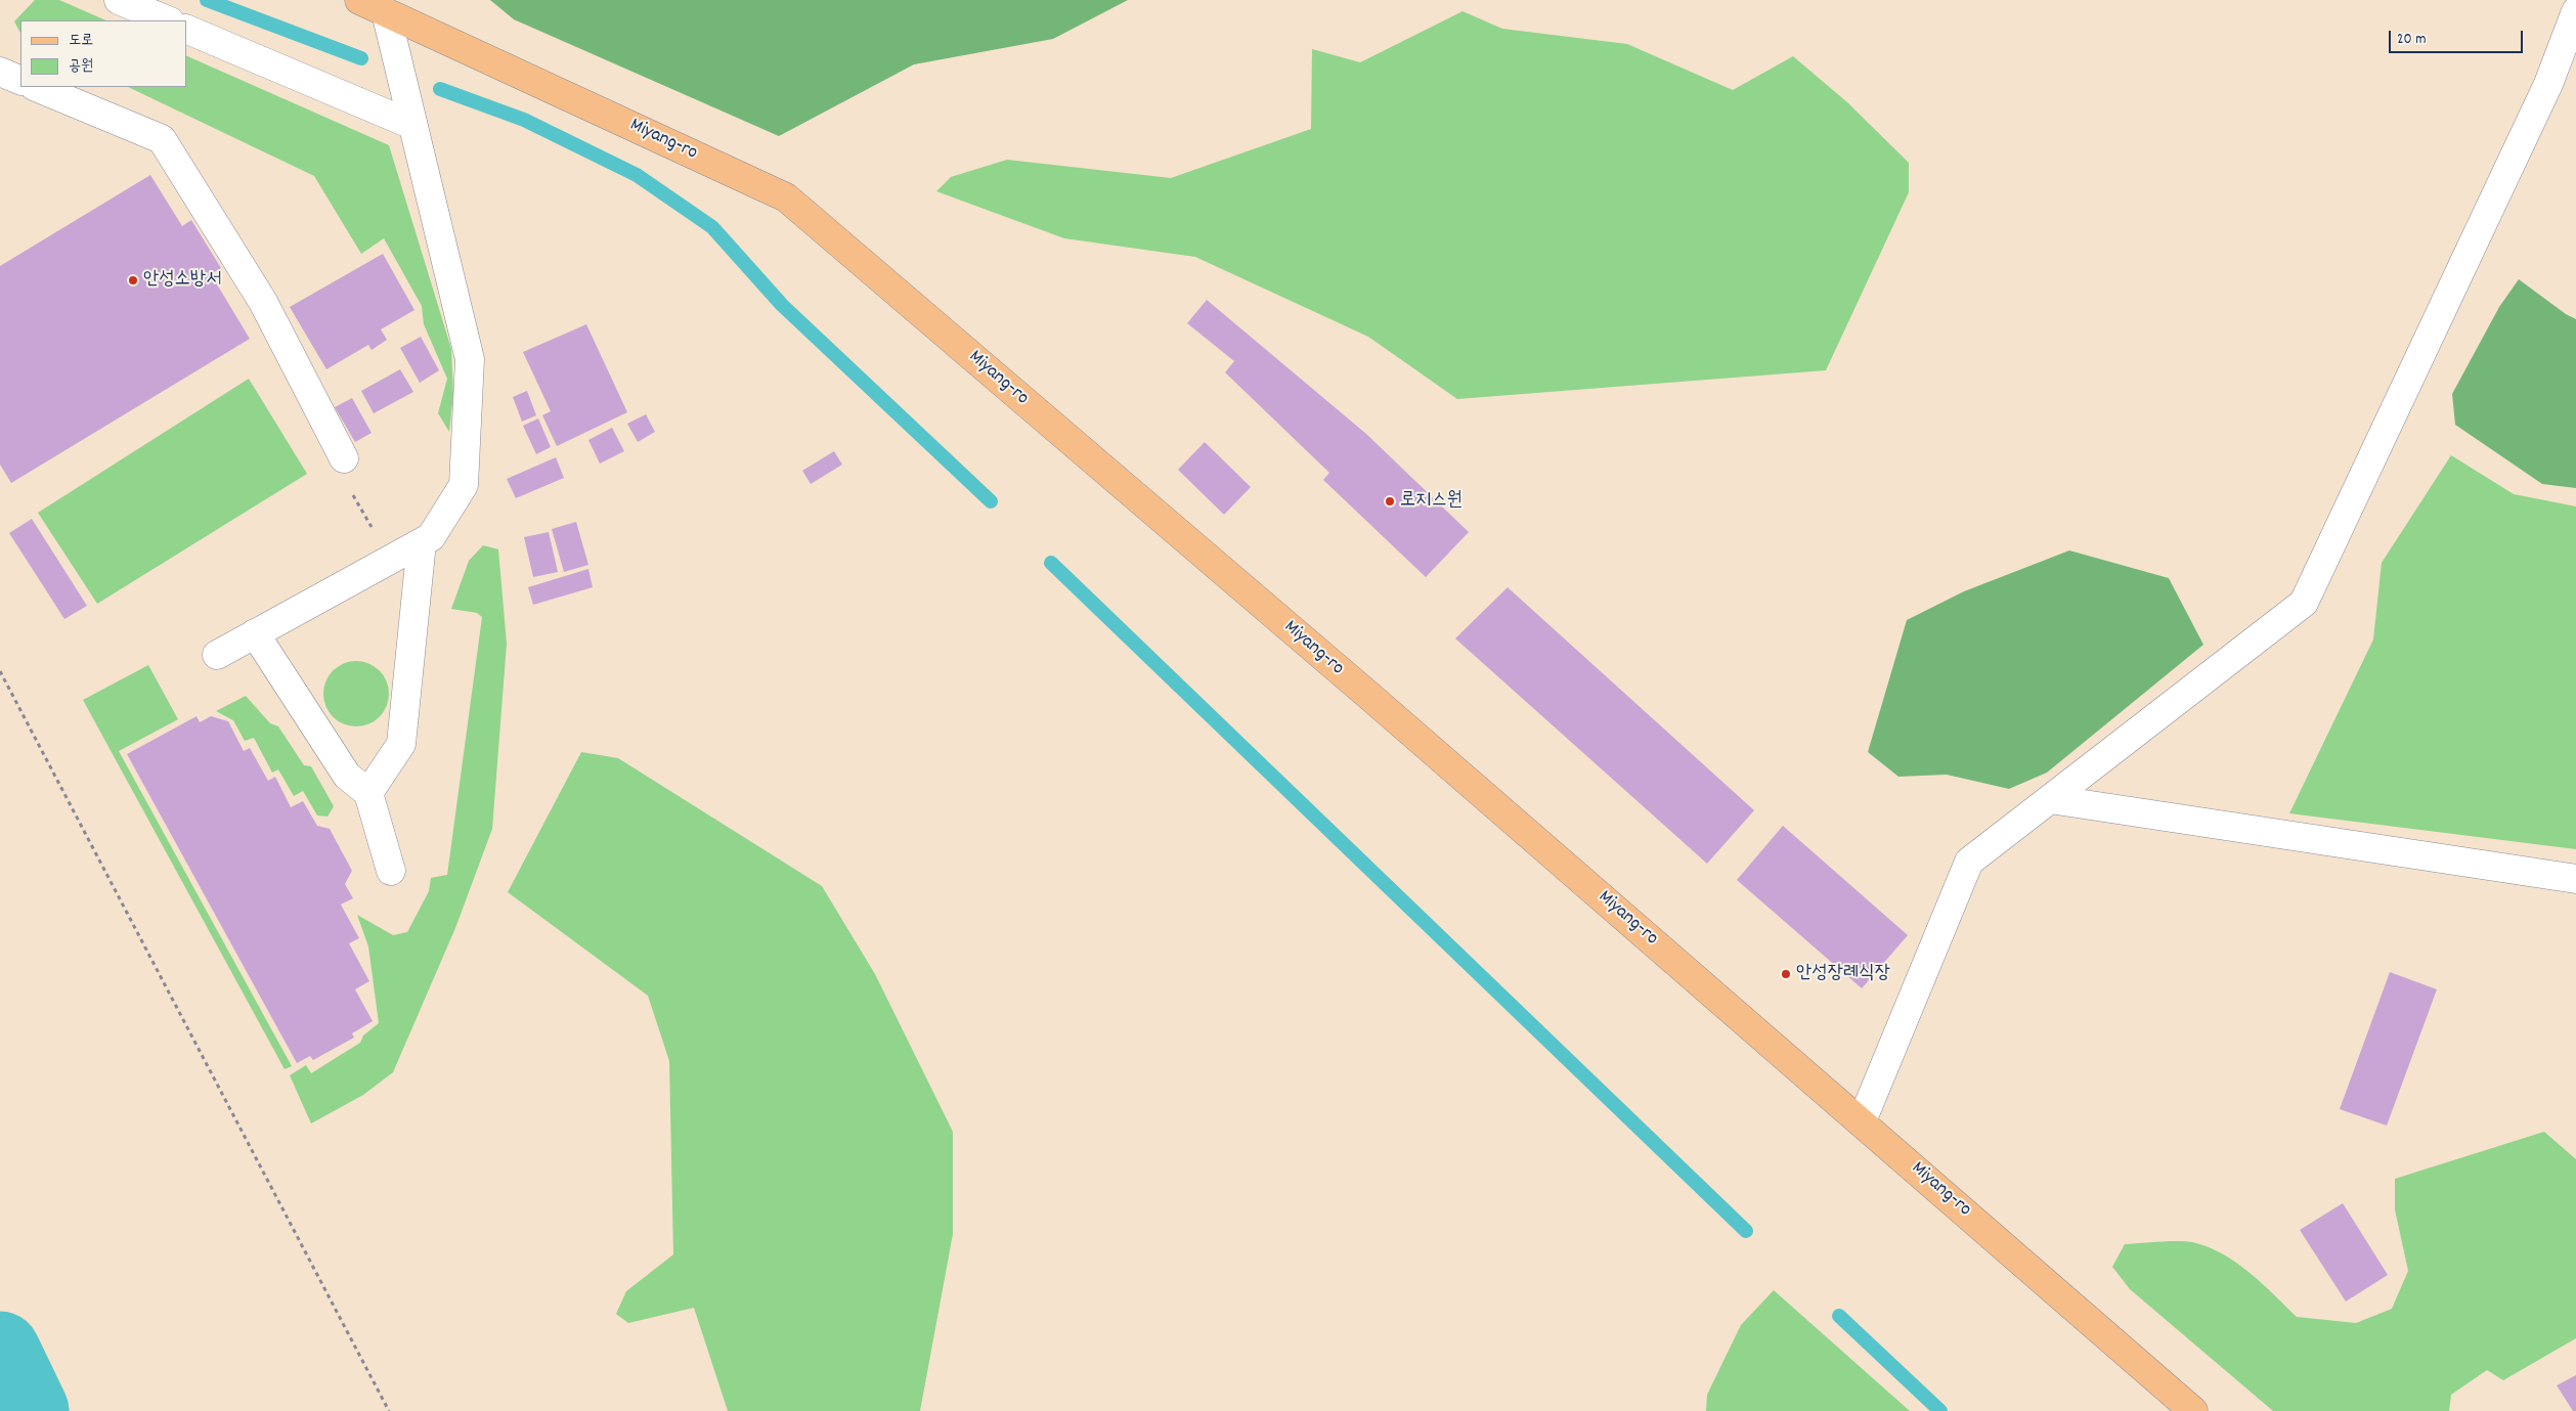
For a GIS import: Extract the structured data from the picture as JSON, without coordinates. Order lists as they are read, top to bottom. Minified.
{"streets":{"main road":["Miyang-ro"]},"places":["안성소방서","로지스원","안성장례식장"],"legend":["도로","공원"],"scale_bar":"20 m"}
